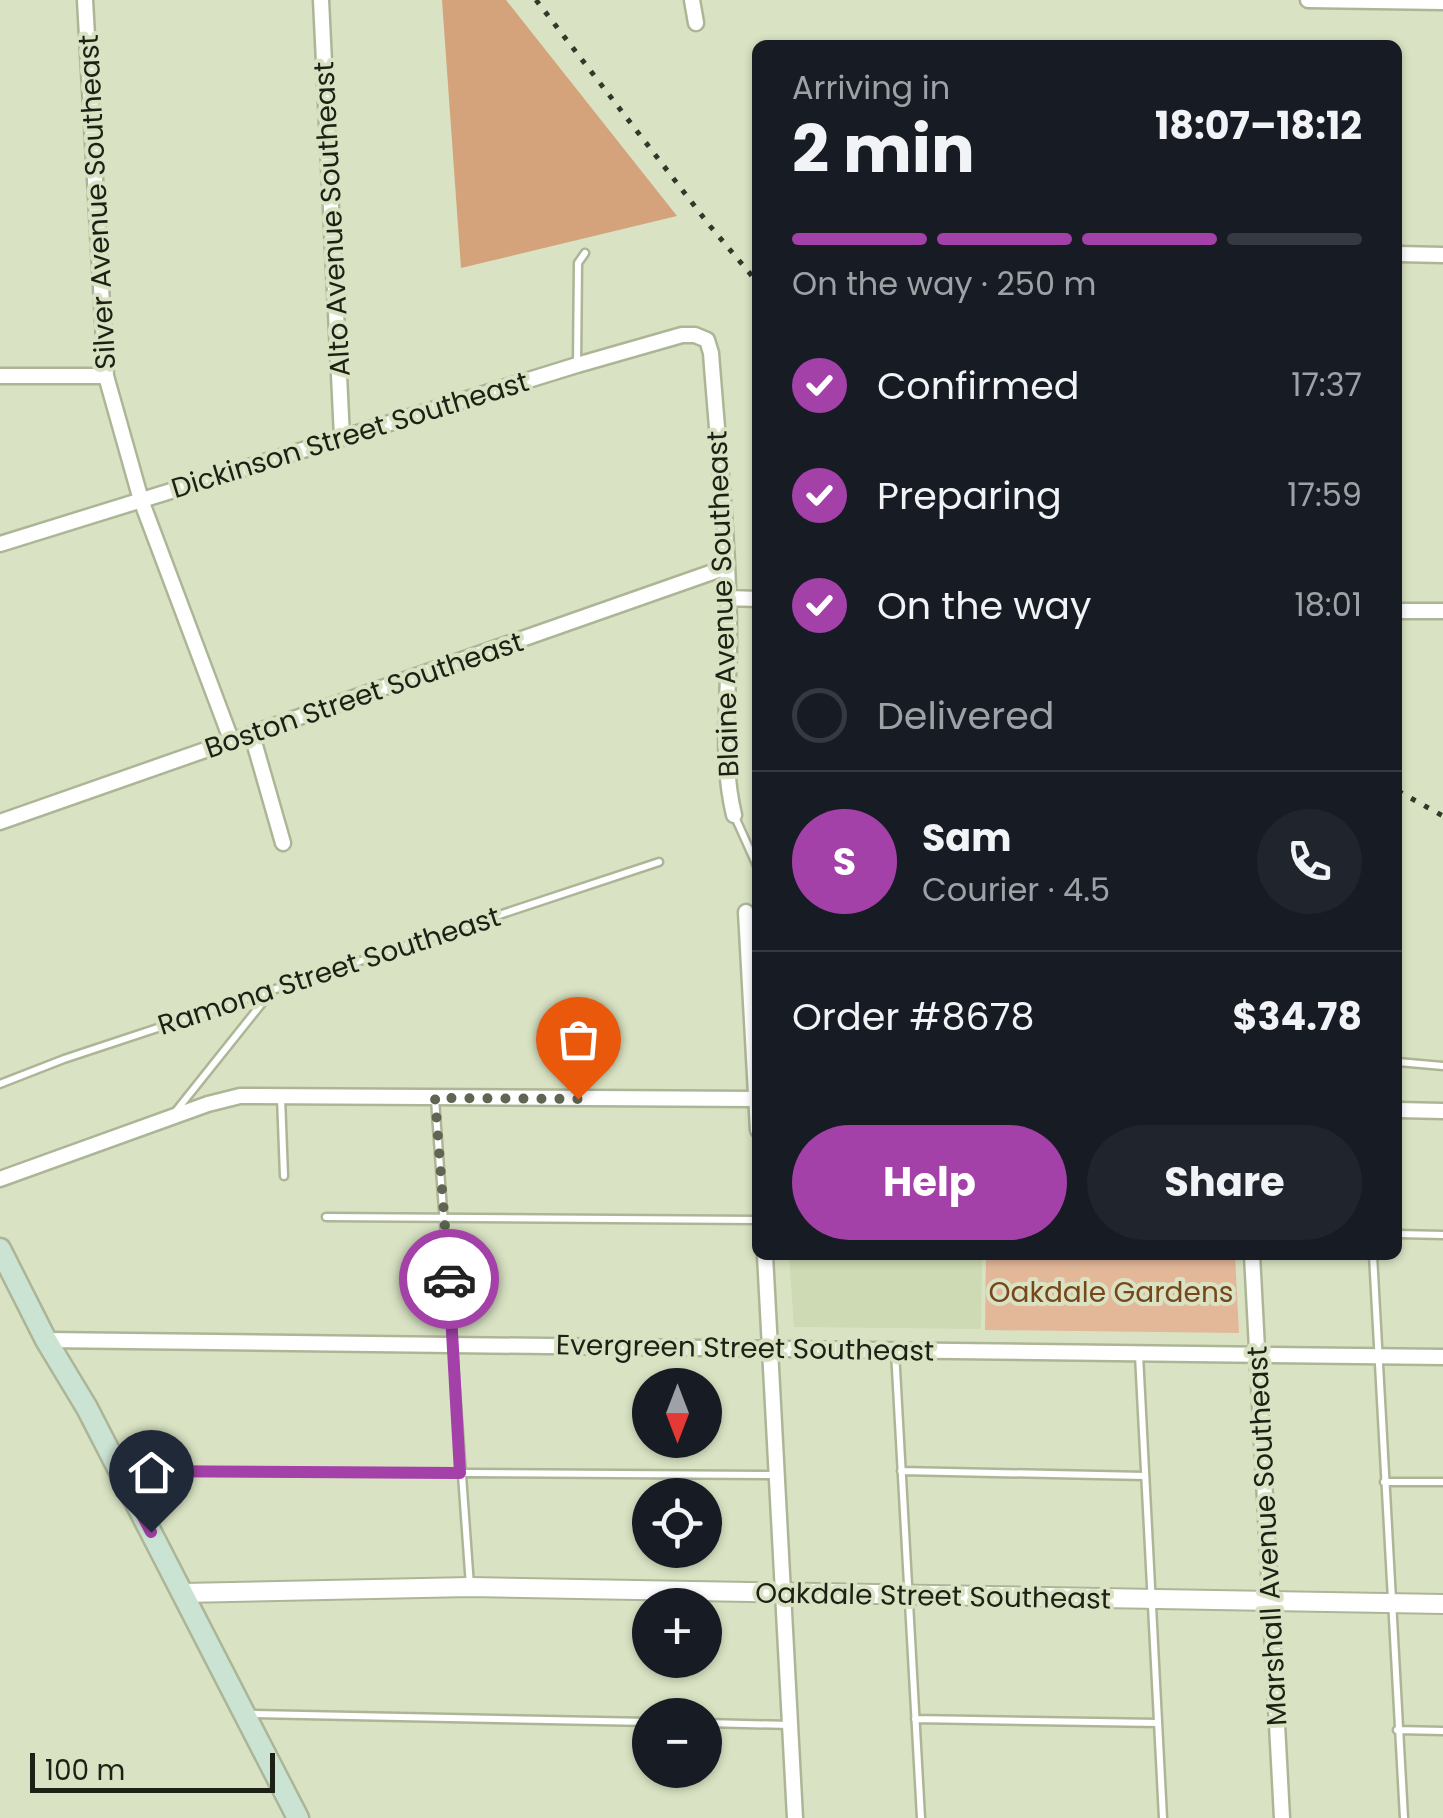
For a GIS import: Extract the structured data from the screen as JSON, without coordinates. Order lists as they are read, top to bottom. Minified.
{"streets":{"street":["Silver Avenue Southeast","Alto Avenue Southeast","Dickinson Street Southeast","Blaine Avenue Southeast","Boston Street Southeast","Evergreen Street Southeast","Marshall Avenue Southeast","Oakdale Street Southeast"],"lane":["Ramona Street Southeast"]},"crossings":[["Silver Avenue Southeast","Dickinson Street Southeast"],["Silver Avenue Southeast","Boston Street Southeast"],["Alto Avenue Southeast","Dickinson Street Southeast"],["Dickinson Street Southeast","Blaine Avenue Southeast"],["Blaine Avenue Southeast","Boston Street Southeast"],["Evergreen Street Southeast","Marshall Avenue Southeast"],["Marshall Avenue Southeast","Oakdale Street Southeast"]],"parks":["Oakdale Gardens"],"scale_bar":"100 m","north":"bottom","page":{"heading":["2 min","Arriving in","18:07–18:12"],"panel":["Sam","Courier · 4.5","Order #8678","$34.78"],"bar":"On the way · 250 m","list":[["Confirmed","17:37"],["Preparing","17:59"],["On the way","18:01"],"Delivered"],"round":"S","buttons":["Help","Share"],"map_buttons":["+","−"],"scale":"100 m"}}
